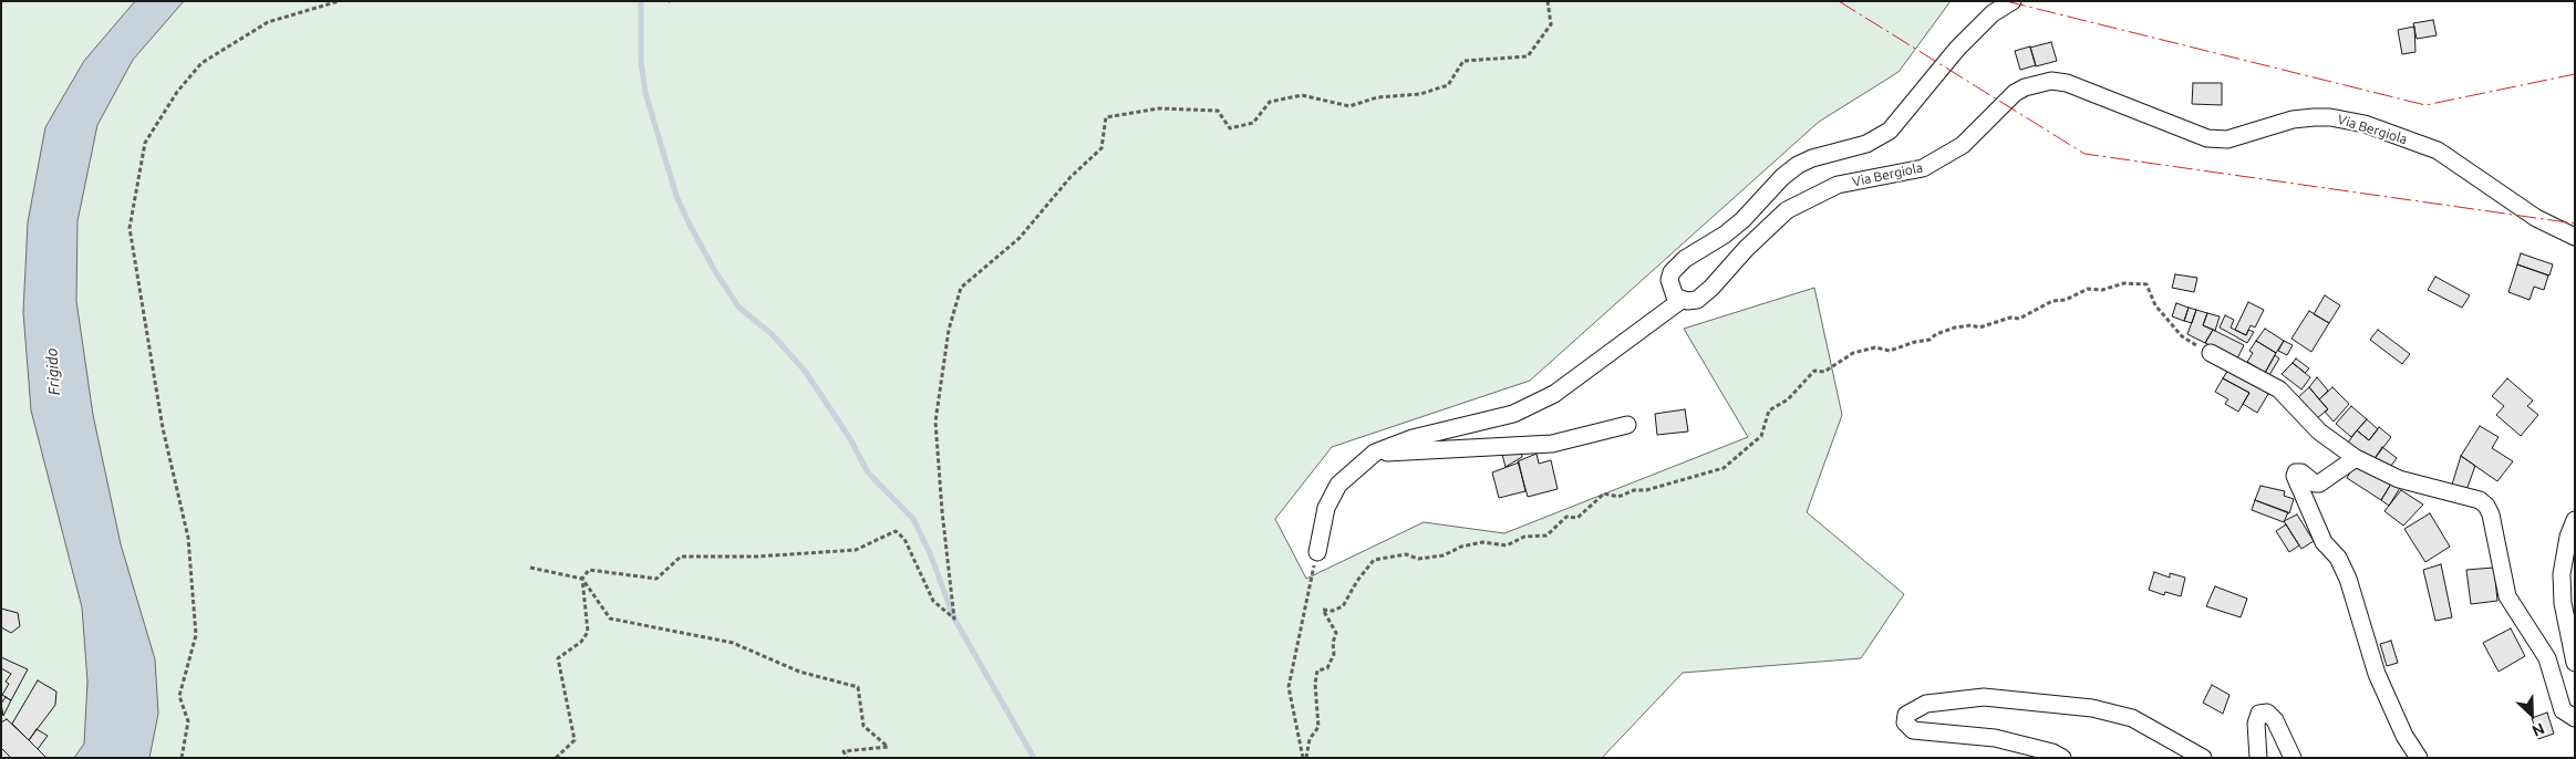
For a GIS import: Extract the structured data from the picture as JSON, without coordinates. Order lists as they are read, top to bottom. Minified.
{"streets":{"street":["Via Bergiola"]},"water":["Frigido"],"north":"bottom right"}
